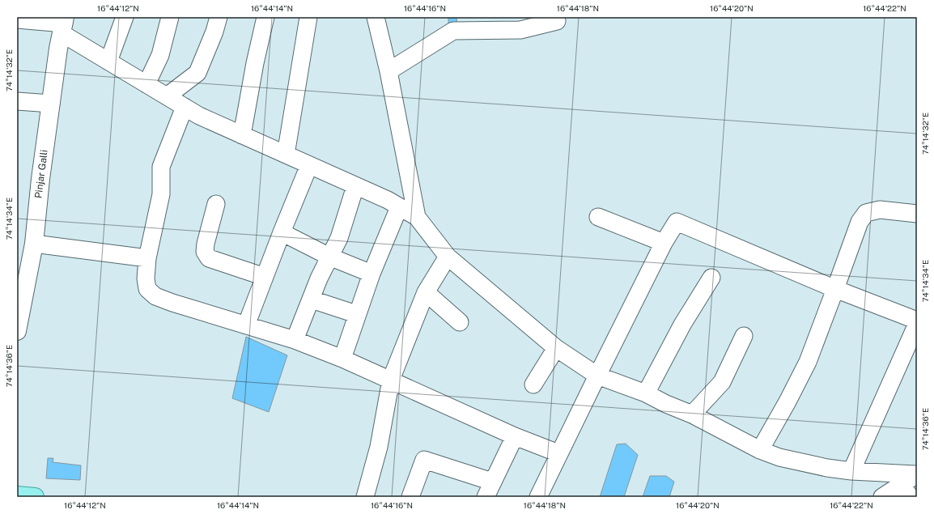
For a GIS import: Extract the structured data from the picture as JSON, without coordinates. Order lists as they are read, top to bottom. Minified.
{"streets":{"street":["Pinjar Galli"]},"coordinates":["16°44'12\"N","16°44'14\"N","16°44'16\"N","16°44'18\"N","16°44'20\"N","16°44'22\"N","74°14'32\"E","74°14'34\"E","74°14'36\"E"]}
